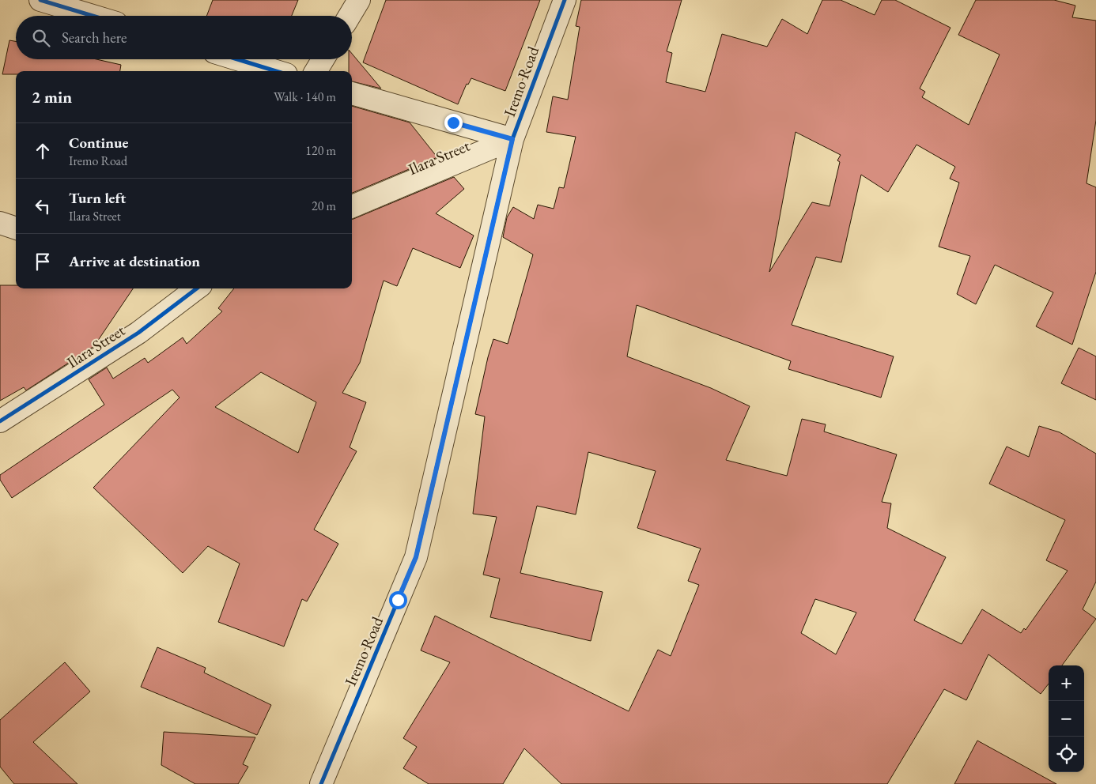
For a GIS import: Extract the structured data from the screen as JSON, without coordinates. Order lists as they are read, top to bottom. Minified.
{"streets":{"street":["Iremo Road","Ilara Street"]},"crossings":[["Iremo Road","Ilara Street"]],"page":{"search":"Search here","heading":["2 min","Walk · 140 m"],"list":[["Continue","Iremo Road","120 m"],["Turn left","Ilara Street","20 m"],"Arrive at destination"],"map_buttons":["+","−"]}}
